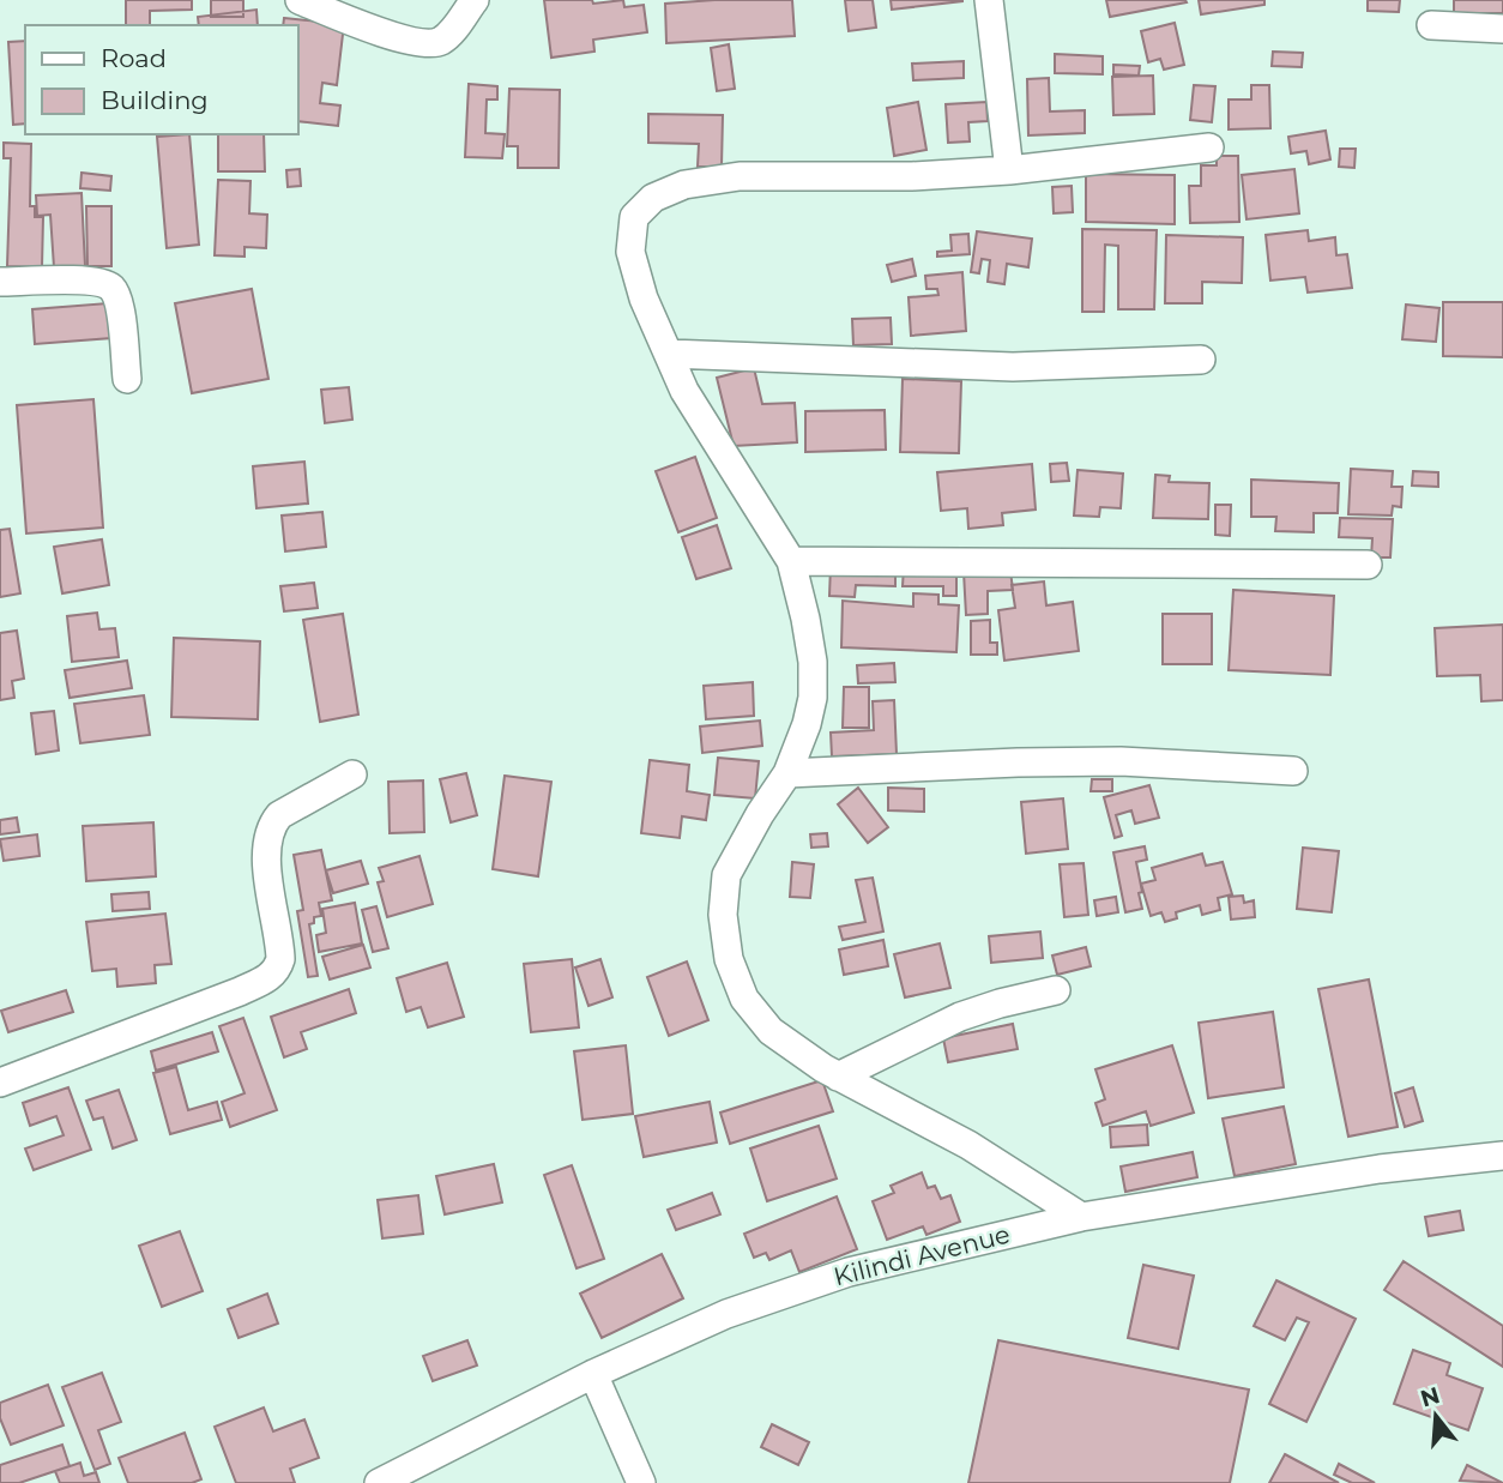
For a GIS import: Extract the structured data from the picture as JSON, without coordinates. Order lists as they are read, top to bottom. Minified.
{"streets":{"street":["Kilindi Avenue"]},"legend":["Road","Building"],"north":"top"}
